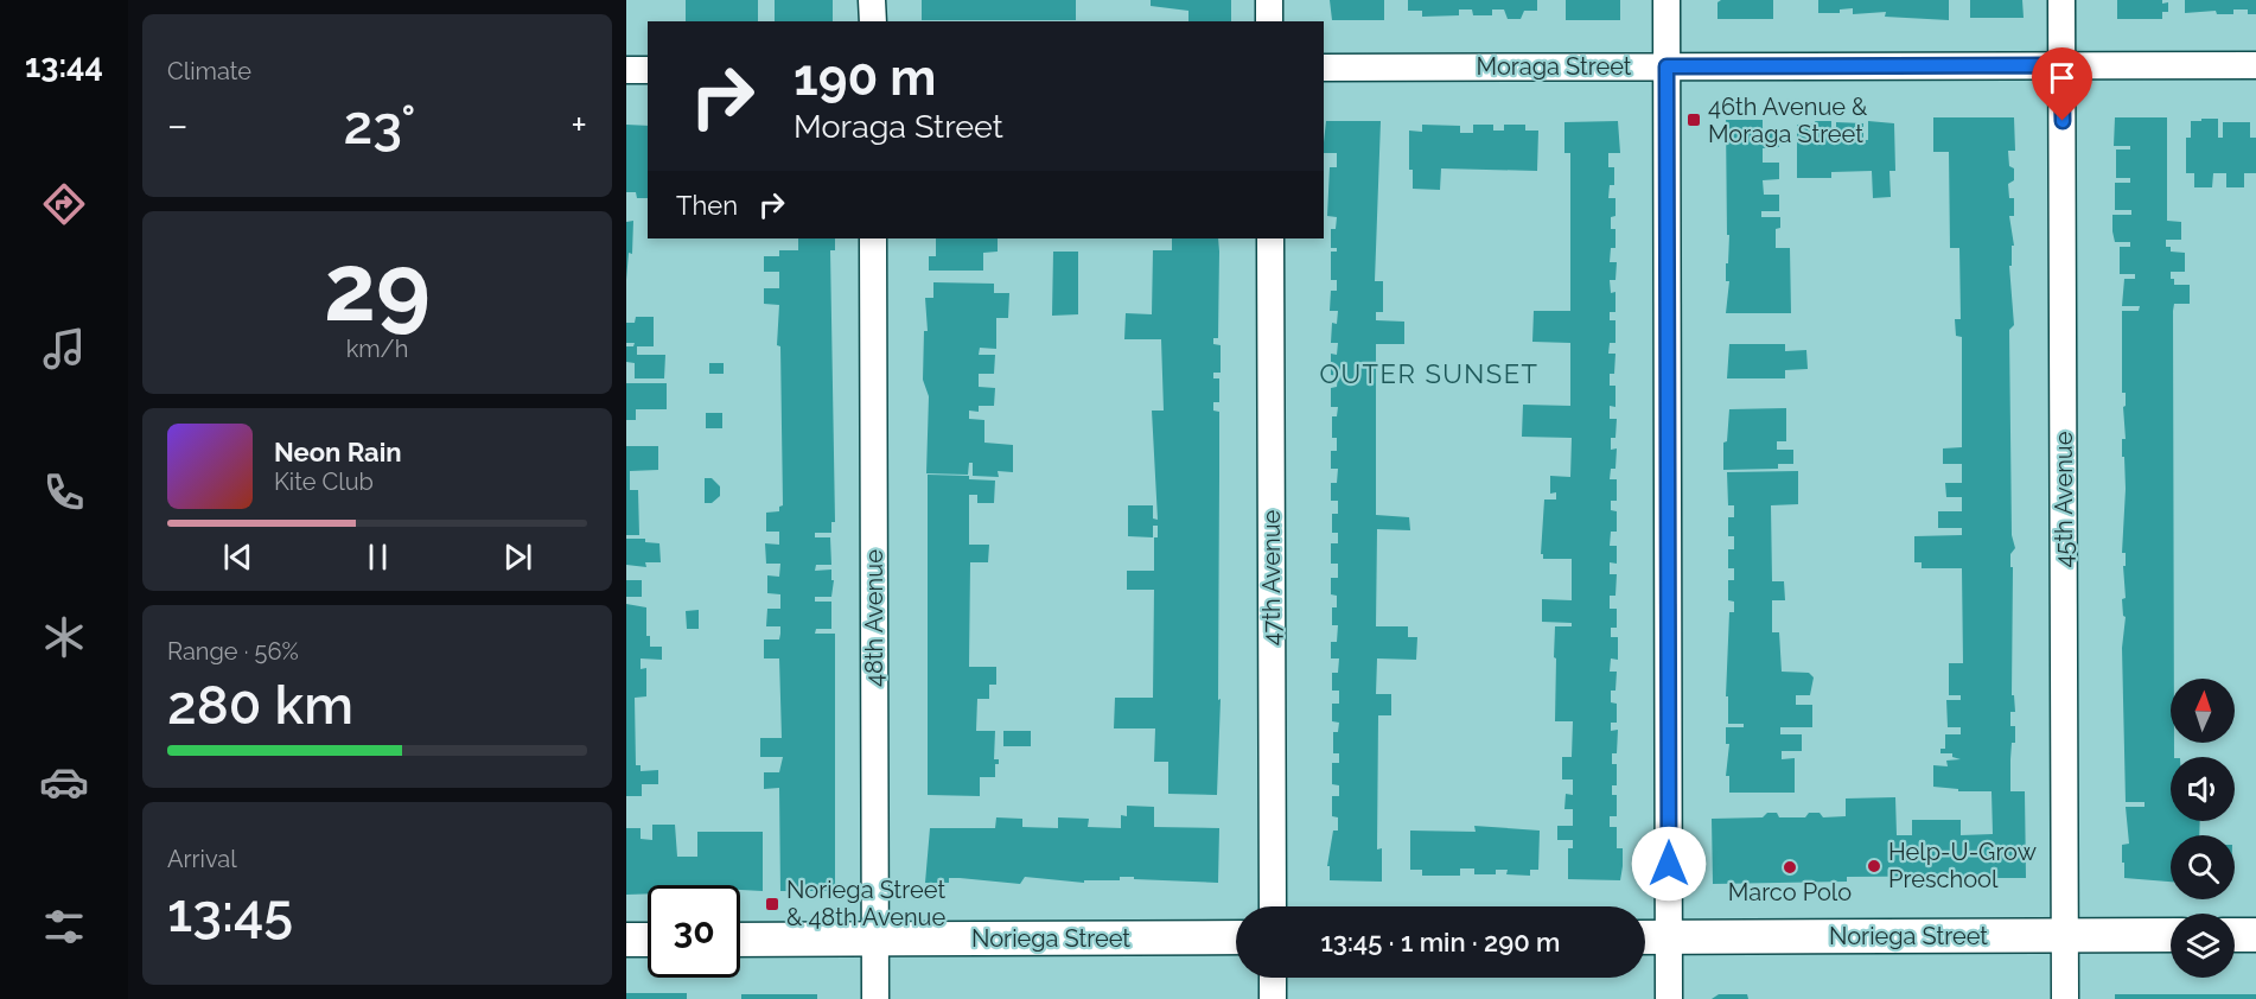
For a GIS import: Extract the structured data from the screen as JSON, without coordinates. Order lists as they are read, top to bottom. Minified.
{"streets":{"street":["Moraga Street","45th Avenue","47th Avenue","48th Avenue","Noriega Street"]},"crossings":[["Moraga Street","45th Avenue"],["45th Avenue","Noriega Street"],["48th Avenue","Noriega Street"]],"districts":["OUTER SUNSET"],"places":{"transit":["46th Avenue & Moraga Street","Noriega Street & 48th Avenue"],"other":["Help-U-Grow Preschool","Marco Polo"]},"north":"top","page":{"tabs":"13:44","tile":["Climate",["29","km/h"],["Range · 56%","280 km"],["Arrival","13:45"]],"turn":["190 m","Moraga Street"],"heat":["−","23°","+"],"then":"Then","song":["Neon Rain","Kite Club"],"limit":"30","trip":"13:45 · 1 min · 290 m"}}
